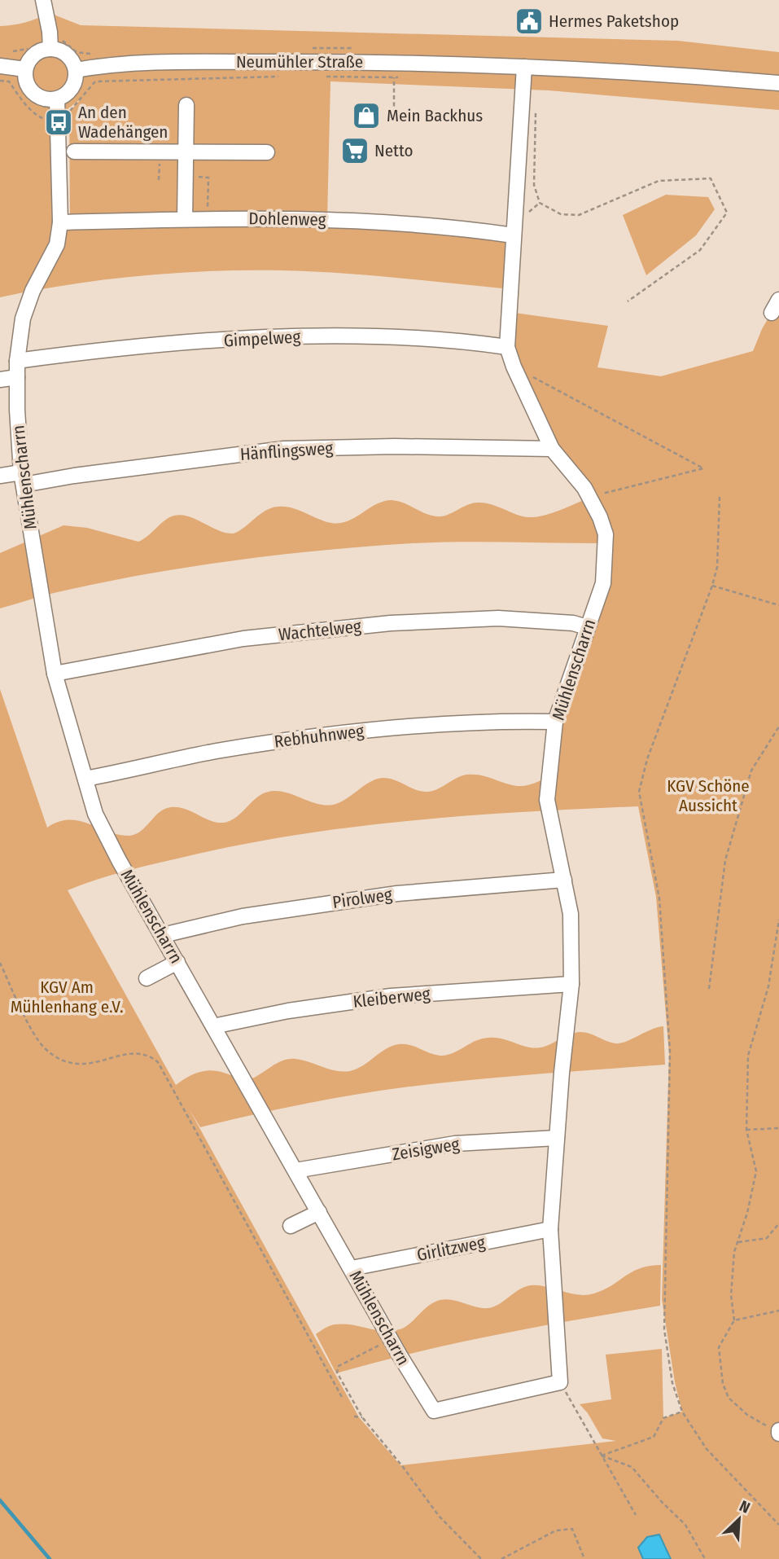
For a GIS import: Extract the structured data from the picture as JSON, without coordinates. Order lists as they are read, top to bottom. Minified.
{"streets":{"street":["Neumühler Straße","Dohlenweg","Gimpelweg","Hänflingsweg","Mühlenscharrn","Wachtelweg","Rebhuhnweg","Pirolweg","Kleiberweg","Zeisigweg","Girlitzweg"]},"crossings":[["Neumühler Straße","Mühlenscharrn"],["Dohlenweg","Mühlenscharrn"],["Gimpelweg","Mühlenscharrn"],["Hänflingsweg","Mühlenscharrn"],["Mühlenscharrn","Wachtelweg"],["Mühlenscharrn","Rebhuhnweg"],["Mühlenscharrn","Pirolweg"],["Mühlenscharrn","Kleiberweg"],["Mühlenscharrn","Zeisigweg"],["Mühlenscharrn","Girlitzweg"]],"parks":["KGV Schöne Aussicht","KGV Am Mühlenhang e.V."],"places":{"public building":["Hermes Paketshop"],"shop":["Mein Backhus"],"bus stop":["An den Wadehängen"],"supermarket":["Netto"]},"north":"top right"}
